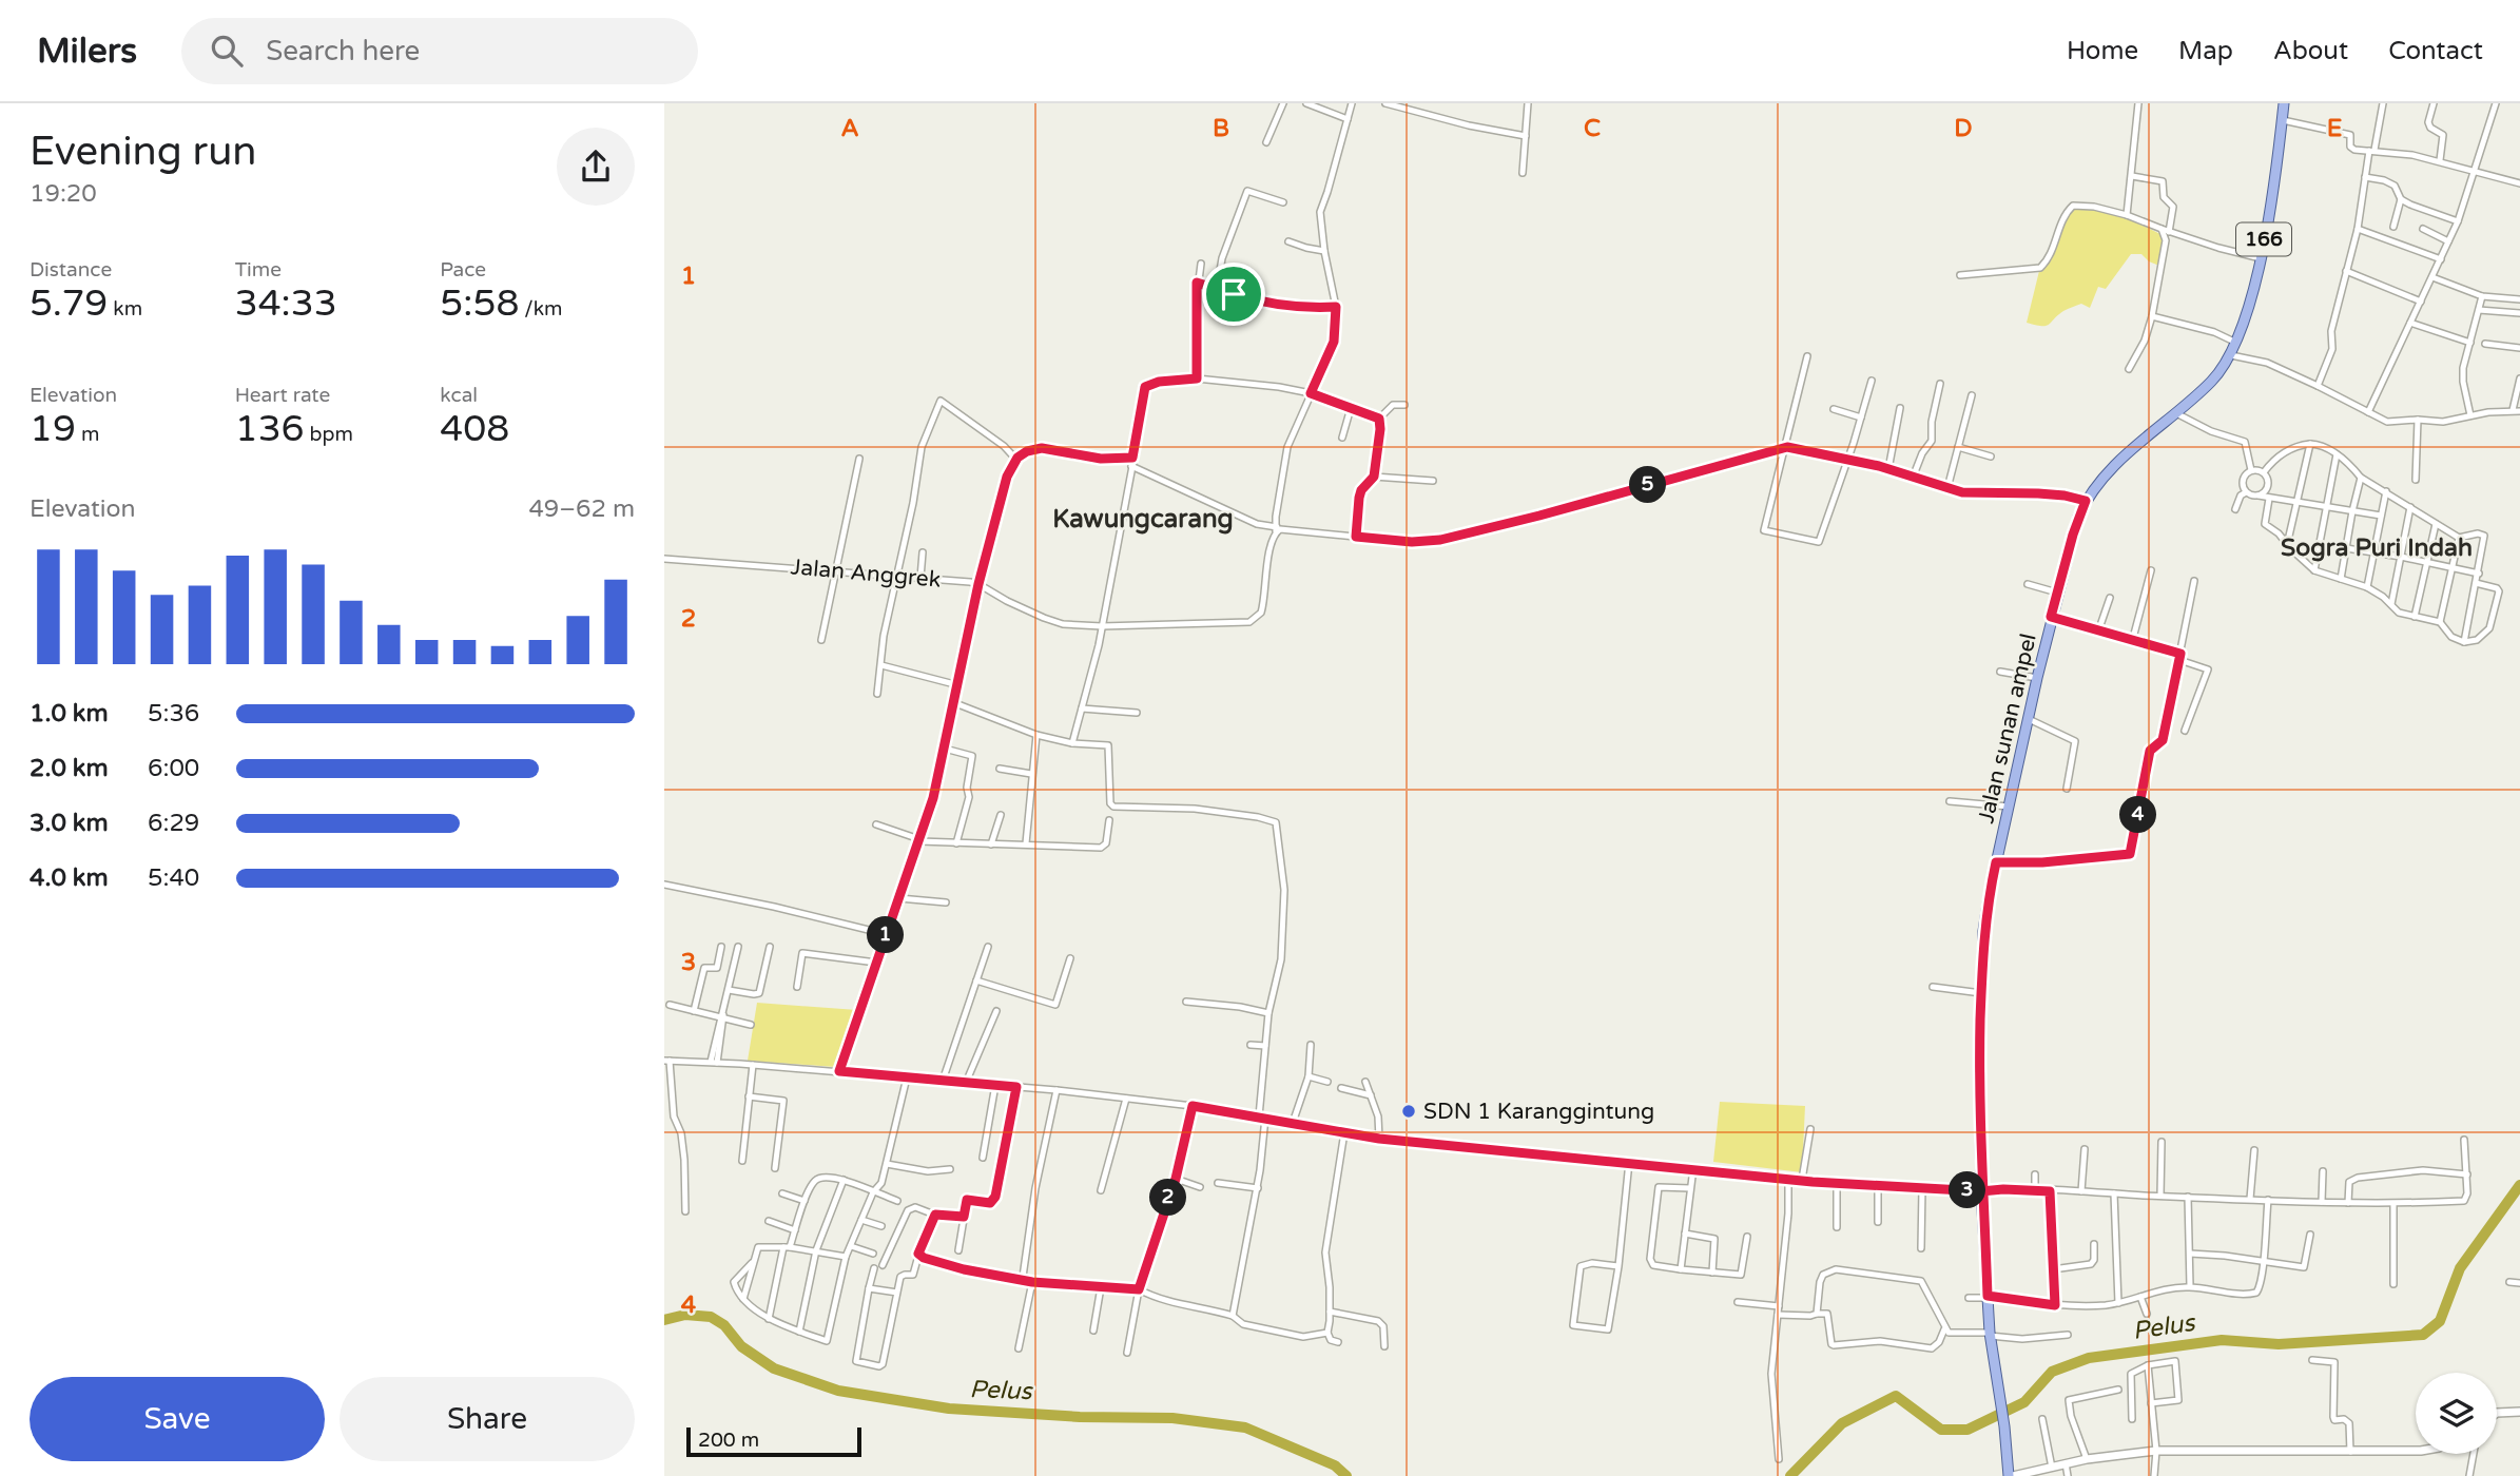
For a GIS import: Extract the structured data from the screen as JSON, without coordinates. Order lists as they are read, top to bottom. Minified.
{"streets":{"main road":["166","Jalan sunan ampel"],"street":["Jalan Anggrek"]},"districts":["Kawungcarang","Sogra Puri Indah"],"water":["Pelus"],"places":["SDN 1 Karanggintung"],"scale_bar":"200 m","page":{"header":"Milers","search":"Search here","nav":["Home","Map","About","Contact"],"heading":["Evening run","19:20"],"stats":[["Distance","5.79 km"],["Time","34:33"],["Pace","5:58 /km"],["Elevation","19 m"],["Heart rate","136 bpm"],["kcal","408"]],"pins":["5","4","1","3","2"],"chart":["Elevation","49–62 m"],"list":[{"name":"1.0 km","note":"5:36"},{"name":"2.0 km","note":"6:00"},{"name":"3.0 km","note":"6:29"},{"name":"4.0 km","note":"5:40"}],"buttons":["Save","Share"],"scale":"200 m"},"grid":{"columns":["A","B","C","D","E"],"rows":["1","2","3","4"]}}
